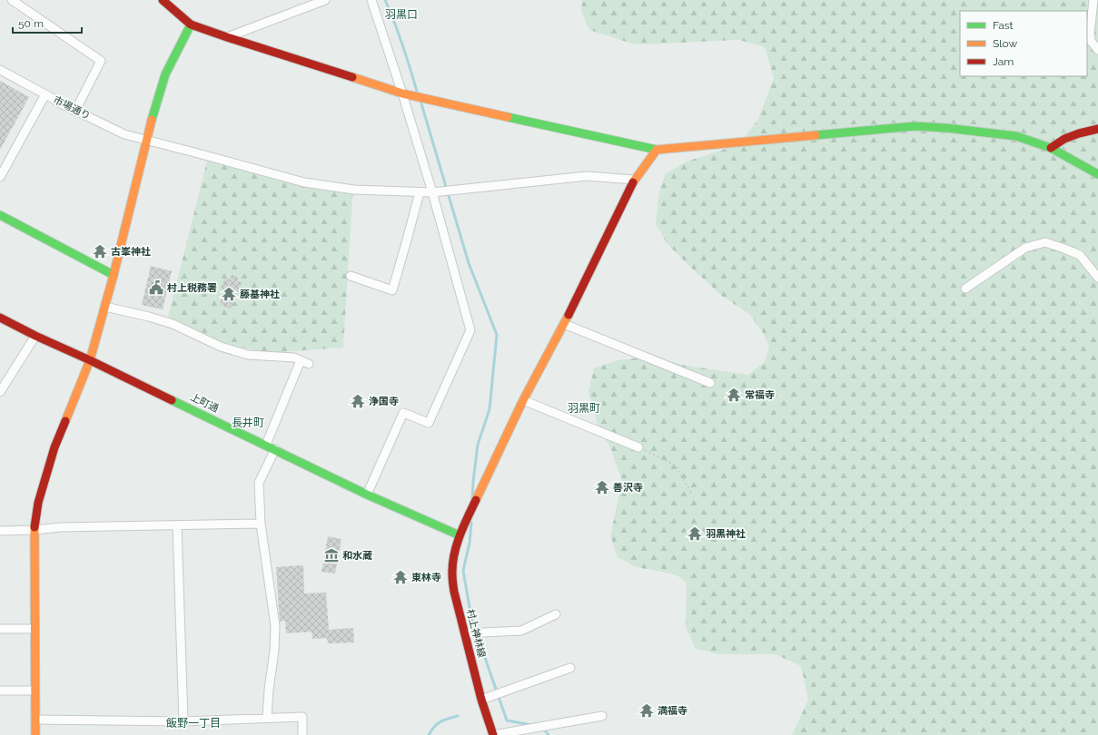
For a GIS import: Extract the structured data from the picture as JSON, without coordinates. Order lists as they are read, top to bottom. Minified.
{"streets":{"street":["市場通り","上町通","村上神林線"]},"crossings":[["市場通り","村上神林線"],["上町通","村上神林線"]],"districts":["羽黒口","羽黒町","長井町","飯野一丁目"],"places":{"temple":["古峯神社","藤基神社","常福寺","浄国寺","善沢寺","羽黒神社","東林寺","満福寺"],"public building":["村上税務署"],"museum":["和水蔵"]},"legend":["Fast","Slow","Jam"],"scale_bar":"50 m"}
